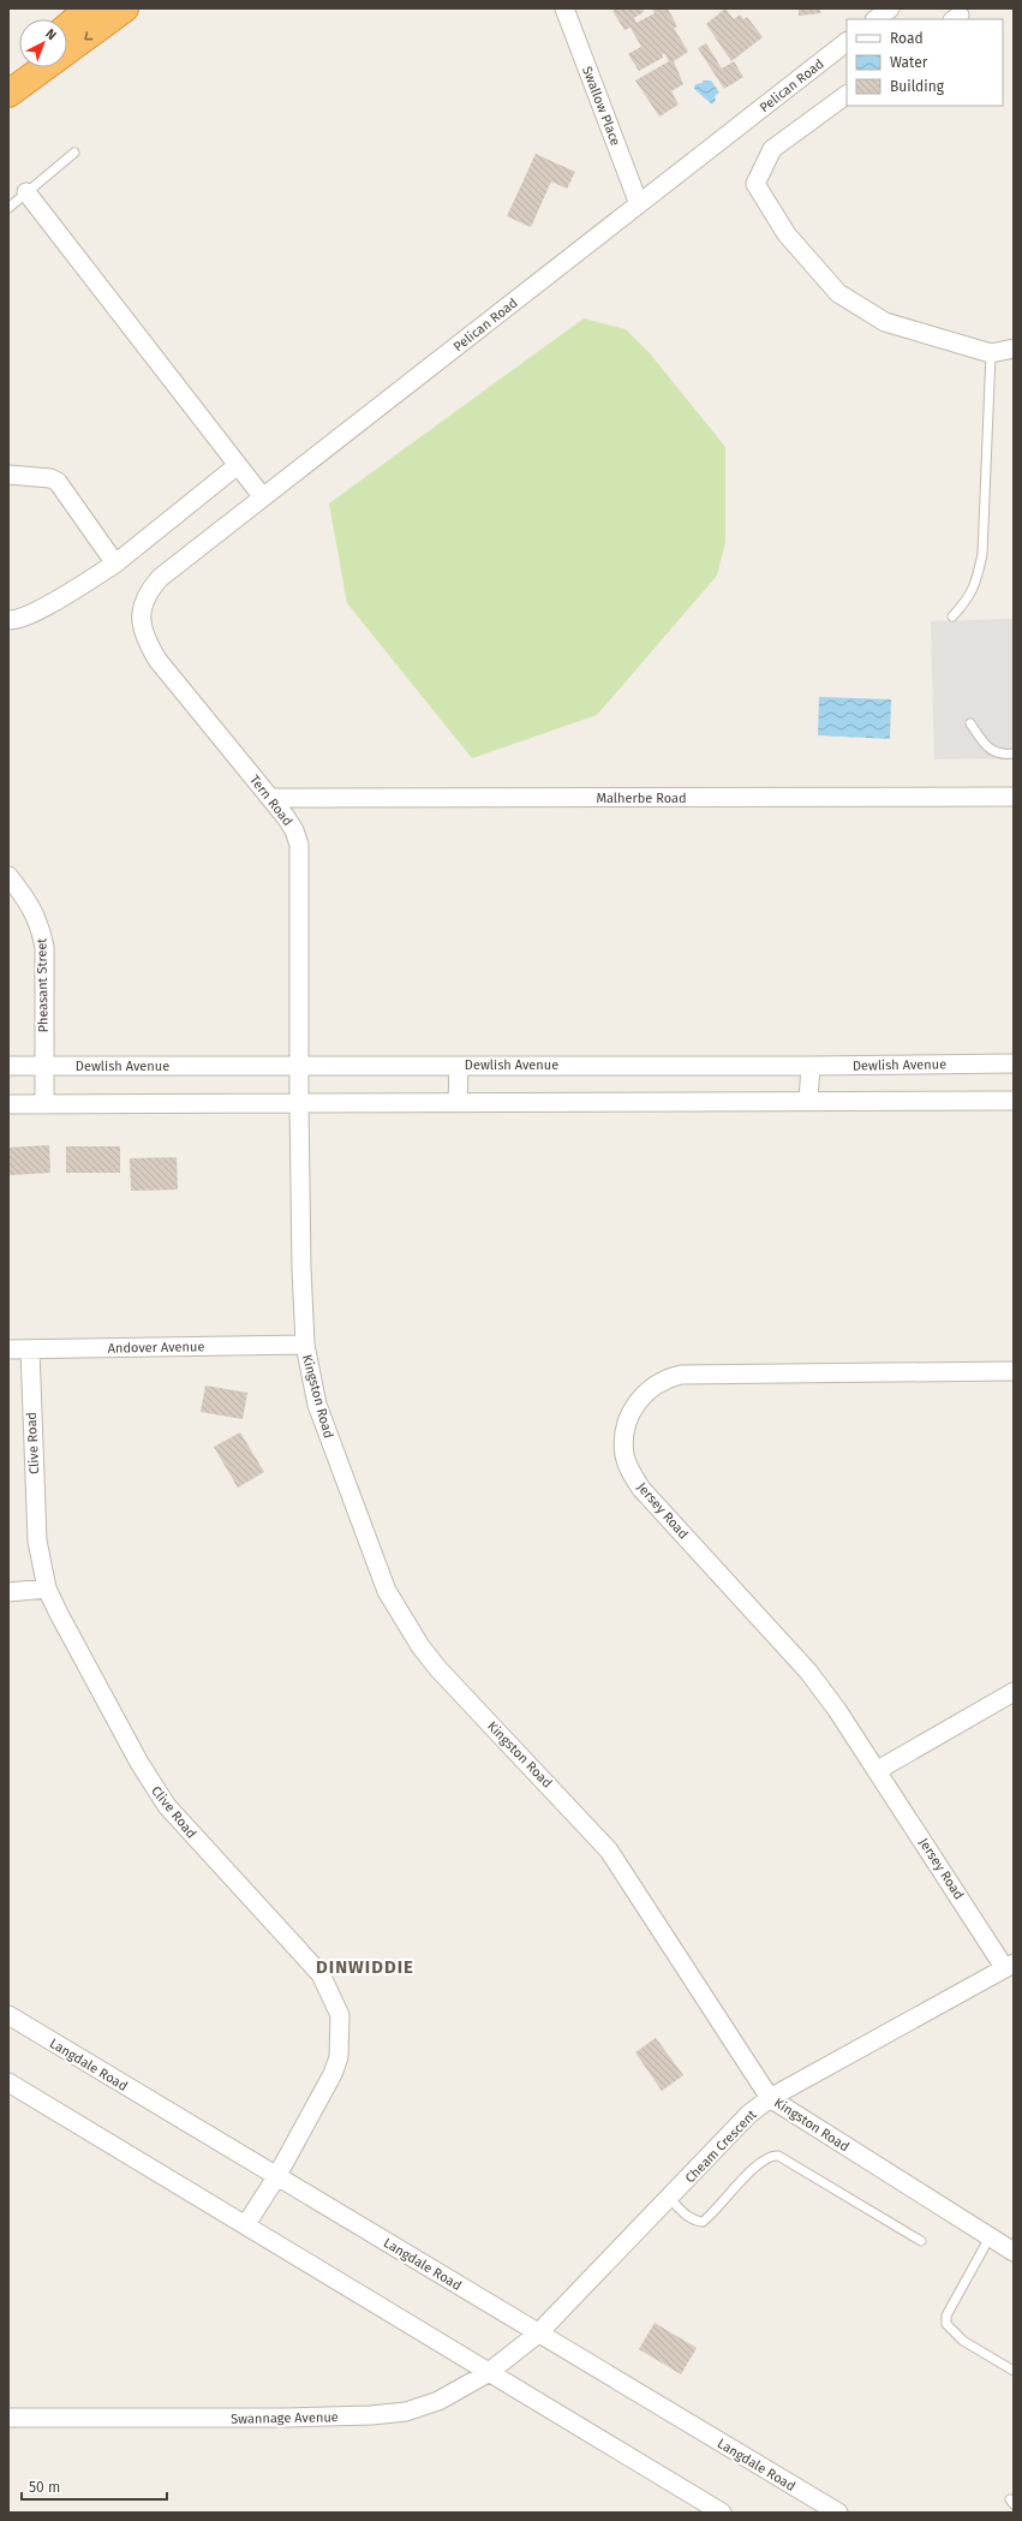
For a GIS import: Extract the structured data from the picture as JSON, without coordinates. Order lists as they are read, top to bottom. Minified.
{"streets":{"street":["Pelican Road","Swallow Place","Malherbe Road","Tern Road","Pheasant Street","Dewlish Avenue","Andover Avenue","Kingston Road","Clive Road","Jersey Road","Langdale Road","Cheam Crescent","Swannage Avenue"]},"crossings":[["Pelican Road","Swallow Place"],["Pelican Road","Tern Road"],["Malherbe Road","Tern Road"],["Tern Road","Dewlish Avenue"],["Tern Road","Kingston Road"],["Pheasant Street","Dewlish Avenue"],["Andover Avenue","Kingston Road"],["Andover Avenue","Clive Road"],["Kingston Road","Cheam Crescent"],["Clive Road","Langdale Road"],["Jersey Road","Cheam Crescent"],["Langdale Road","Cheam Crescent"],["Langdale Road","Swannage Avenue"],["Cheam Crescent","Swannage Avenue"]],"districts":["DINWIDDIE"],"legend":["Road","Water","Building"],"scale_bar":"50 m","north":"top right"}
